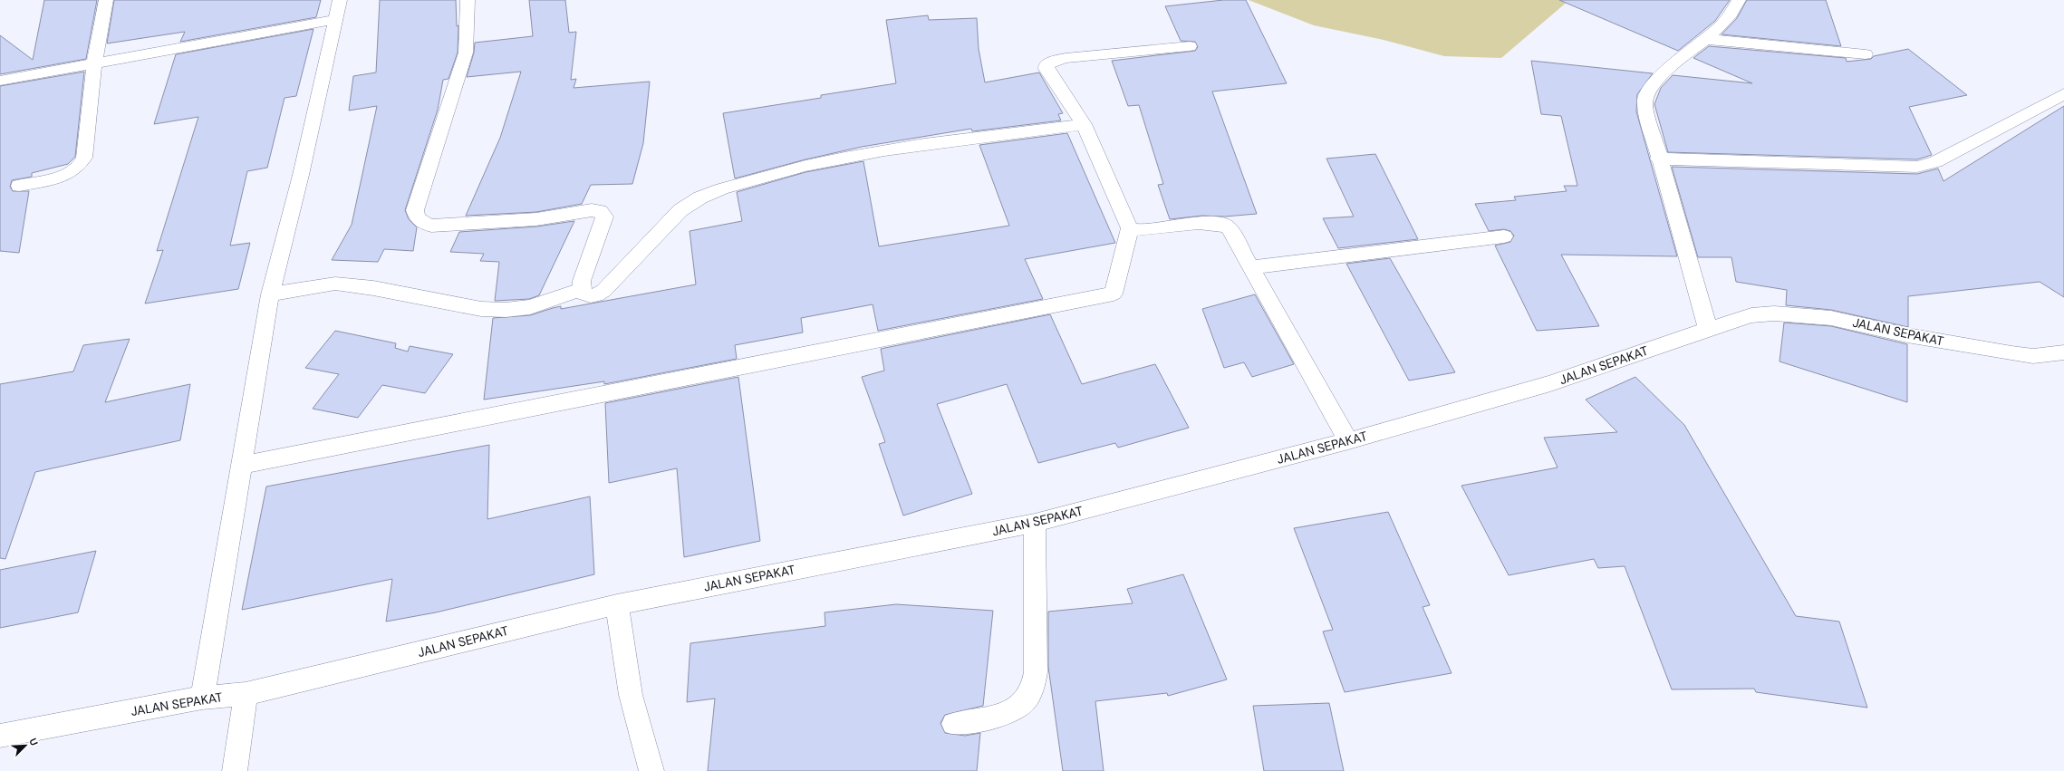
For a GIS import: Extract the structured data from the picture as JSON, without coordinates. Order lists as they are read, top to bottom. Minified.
{"streets":{"street":["JALAN SEPAKAT"]},"north":"top right"}
